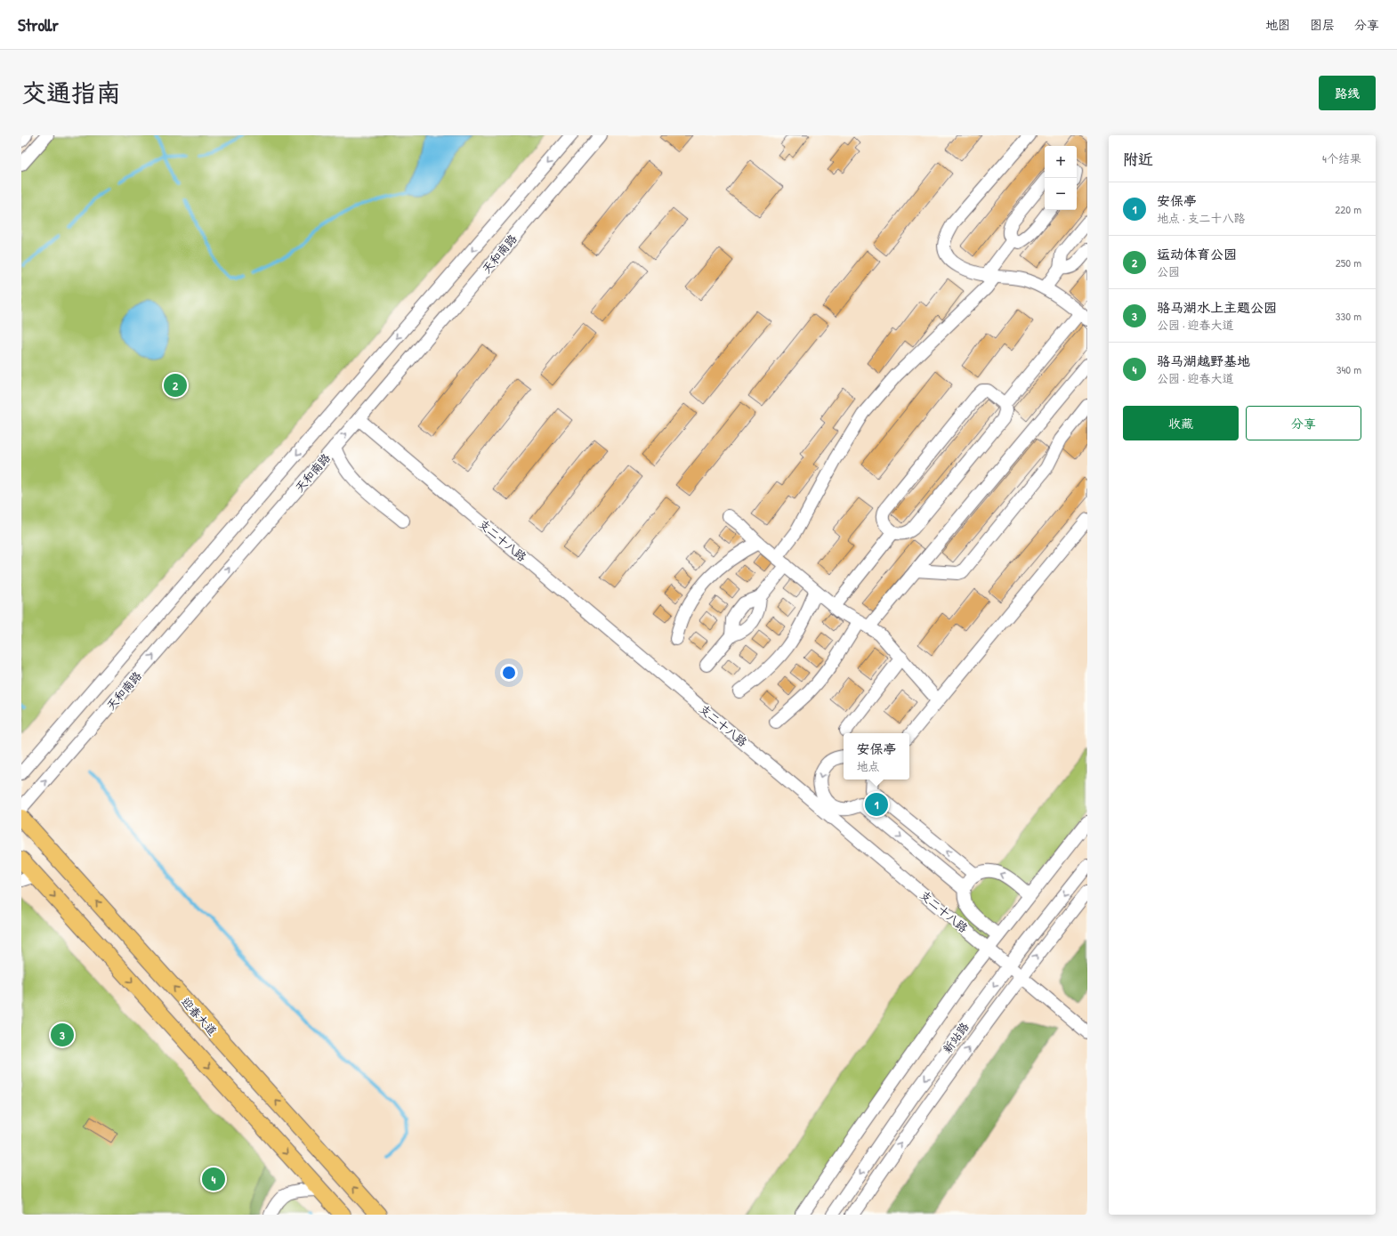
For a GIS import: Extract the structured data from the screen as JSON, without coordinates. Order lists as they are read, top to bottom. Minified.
{"streets":{"main road":["迎春大道"],"street":["天和南路","支二十八路","新站路"]},"crossings":[["天和南路","支二十八路"],["支二十八路","新站路"]],"page":{"header":"Strollr","nav":["地图","图层","分享"],"title":"交通指南","buttons":["路线",["收藏","分享"]],"heading":["附近","4个结果"],"map_buttons":["+","−"],"list":[{"mark":"1","name":"安保亭","note":"地点 · 支二十八路","value":"220 m"},{"mark":"2","name":"运动体育公园","note":"公园","value":"250 m"},{"mark":"3","name":"骆马湖水上主题公园","note":"公园 · 迎春大道","value":"330 m"},{"mark":"4","name":"骆马湖越野基地","note":"公园 · 迎春大道","value":"340 m"}],"pins":["2","1","3","4"],"popup":["安保亭","地点"]}}
